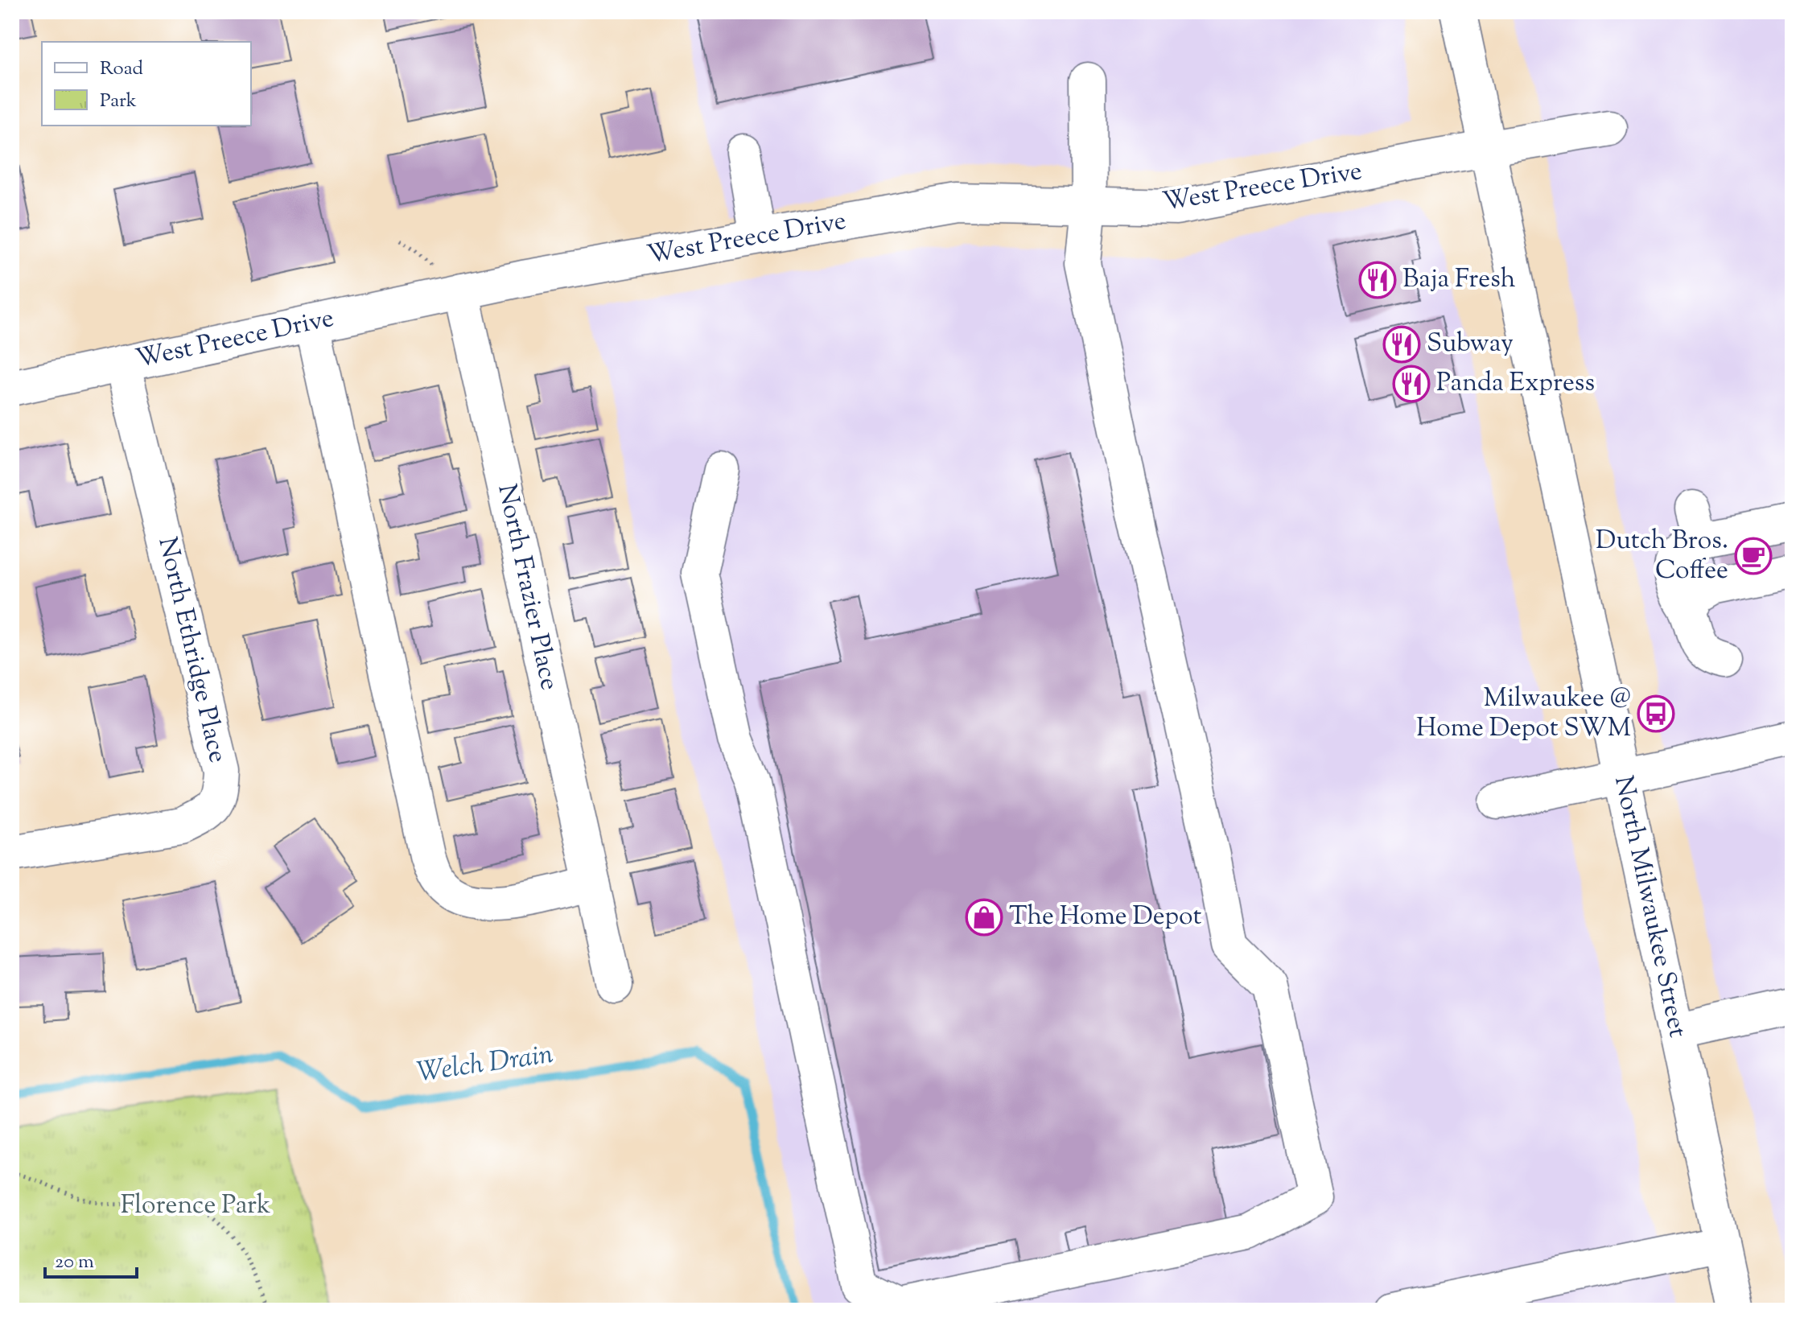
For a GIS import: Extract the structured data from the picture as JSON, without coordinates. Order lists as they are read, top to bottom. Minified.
{"streets":{"street":["West Preece Drive","North Frazier Place","North Ethridge Place","North Milwaukee Street"]},"crossings":[["West Preece Drive","North Frazier Place"],["West Preece Drive","North Ethridge Place"],["West Preece Drive","North Milwaukee Street"]],"water":["Welch Drain"],"parks":["Florence Park"],"places":{"restaurant":["Baja Fresh","Subway","Panda Express"],"cafe":["Dutch Bros. Coffee"],"bus stop":["Milwaukee @ Home Depot SWM"],"shop":["The Home Depot"]},"legend":["Road","Park"],"scale_bar":"20 m"}
